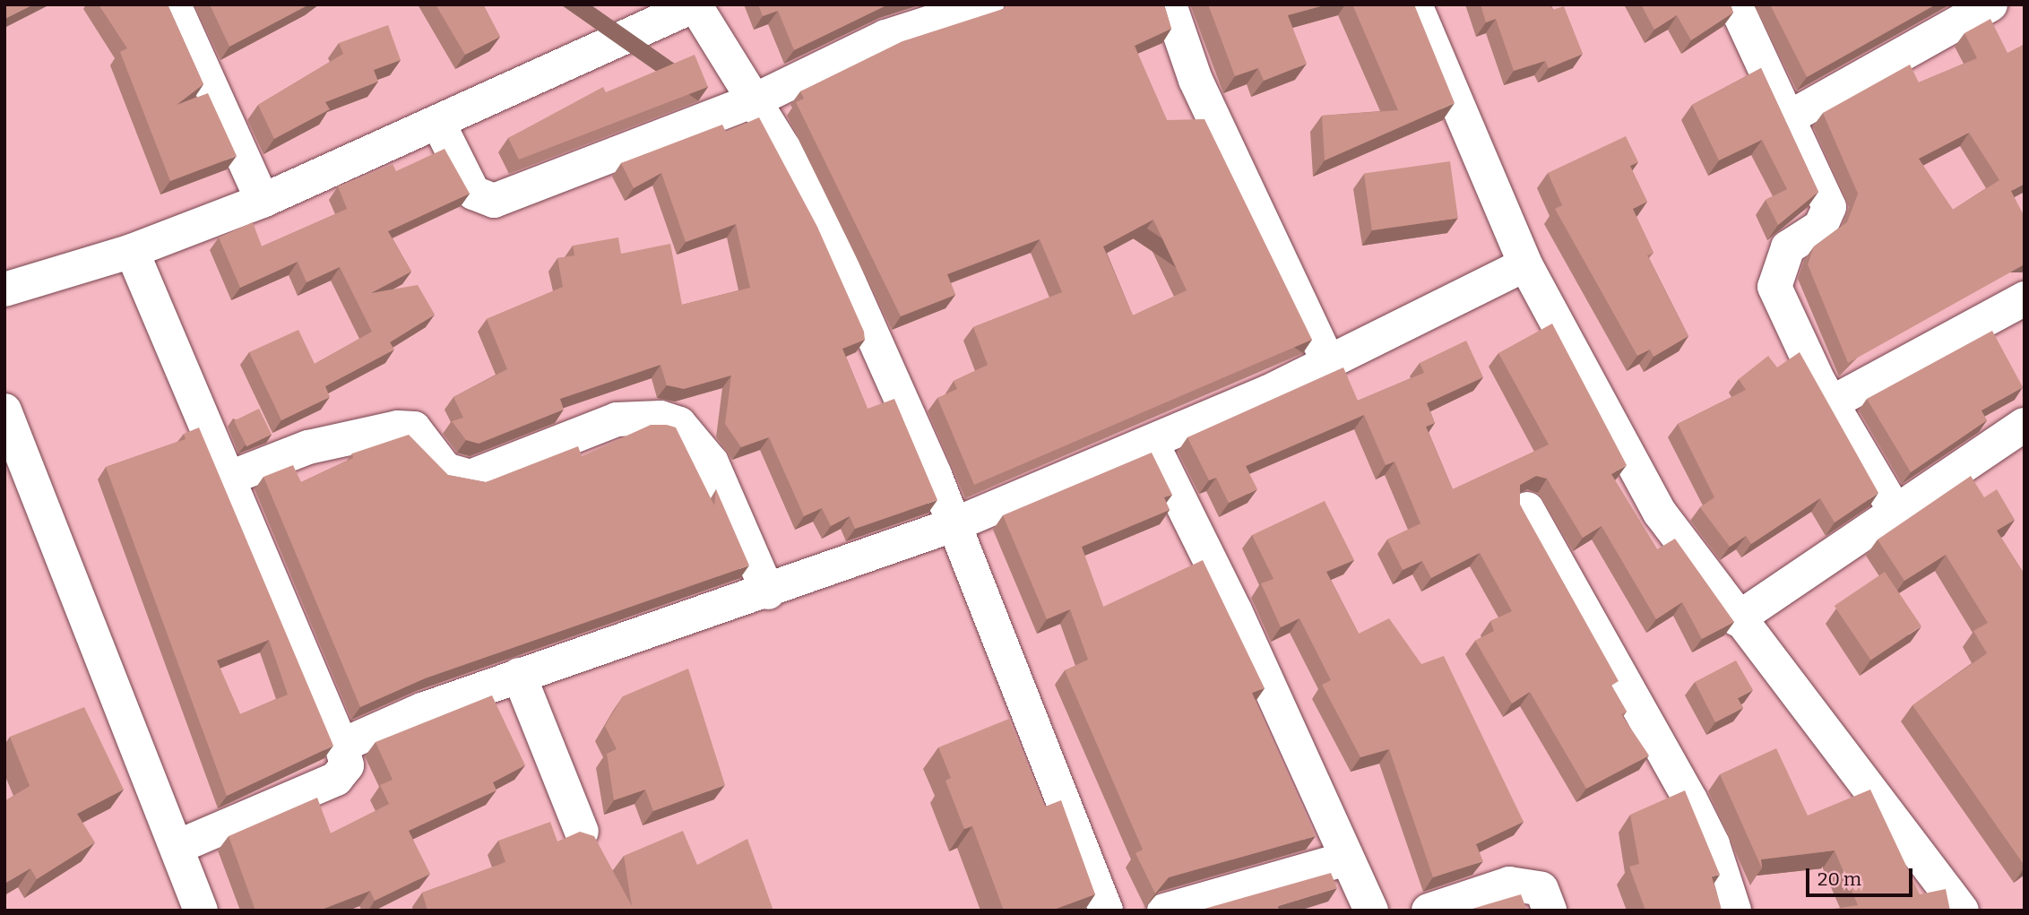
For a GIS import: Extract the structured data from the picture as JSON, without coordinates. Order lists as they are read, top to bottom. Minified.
{"scale_bar":"20 m"}
